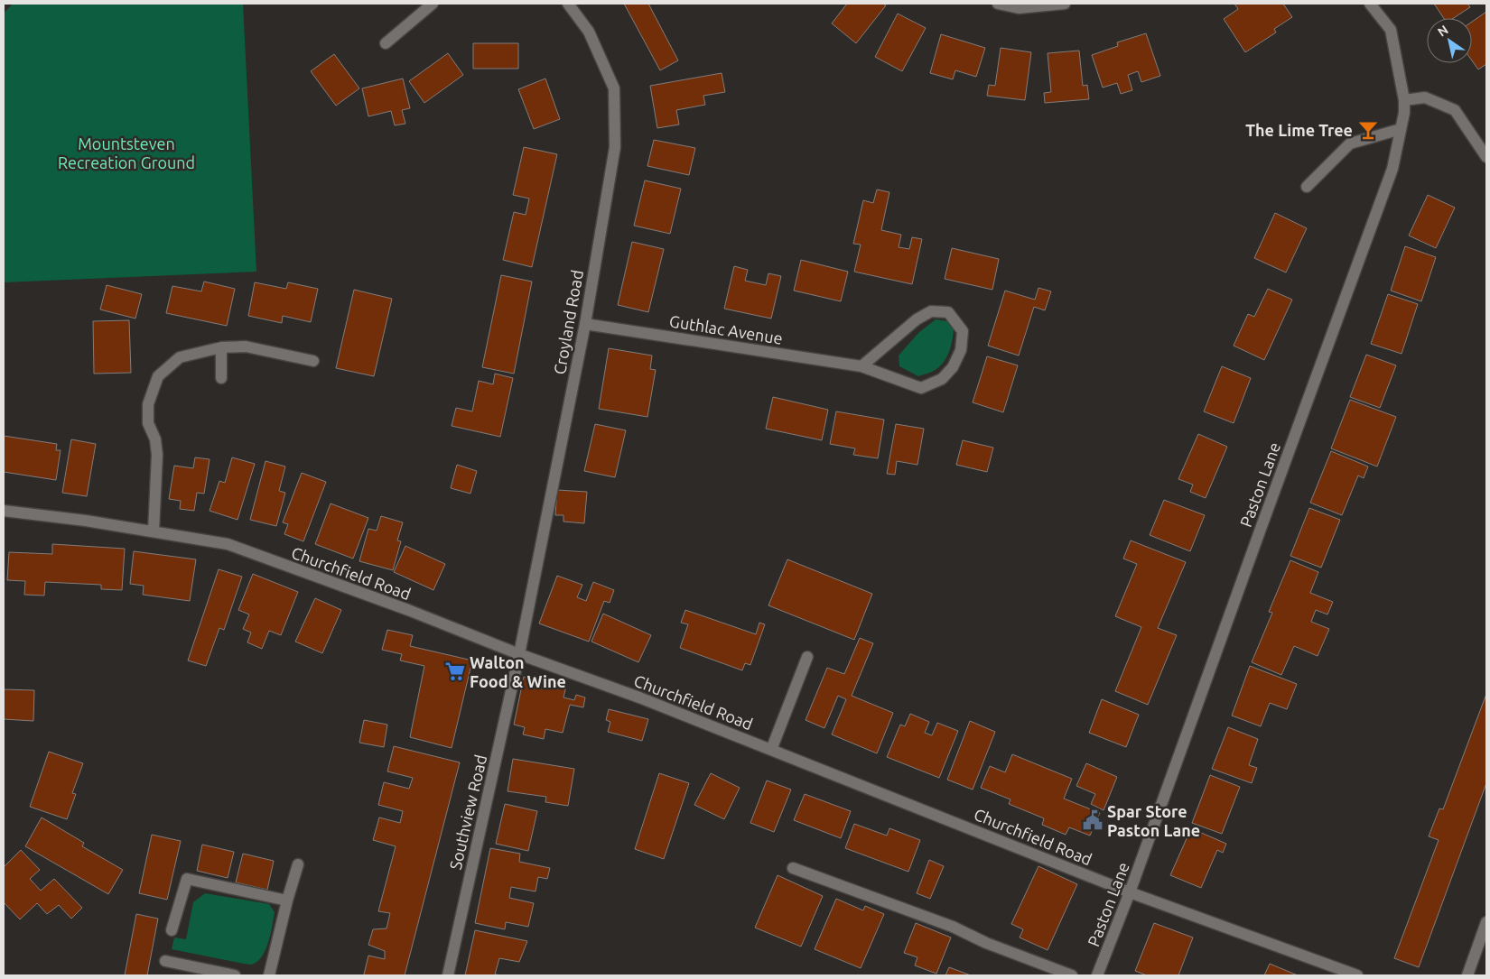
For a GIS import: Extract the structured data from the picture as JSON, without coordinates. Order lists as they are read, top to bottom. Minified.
{"streets":{"street":["Croyland Road","Guthlac Avenue","Paston Lane","Churchfield Road","Southview Road"]},"crossings":[["Croyland Road","Guthlac Avenue"],["Croyland Road","Churchfield Road"],["Croyland Road","Southview Road"],["Paston Lane","Churchfield Road"],["Churchfield Road","Southview Road"]],"parks":["Mountsteven Recreation Ground"],"places":{"bar":["The Lime Tree"],"supermarket":["Walton Food & Wine"],"public building":["Spar Store Paston Lane"]},"north":"top left"}
